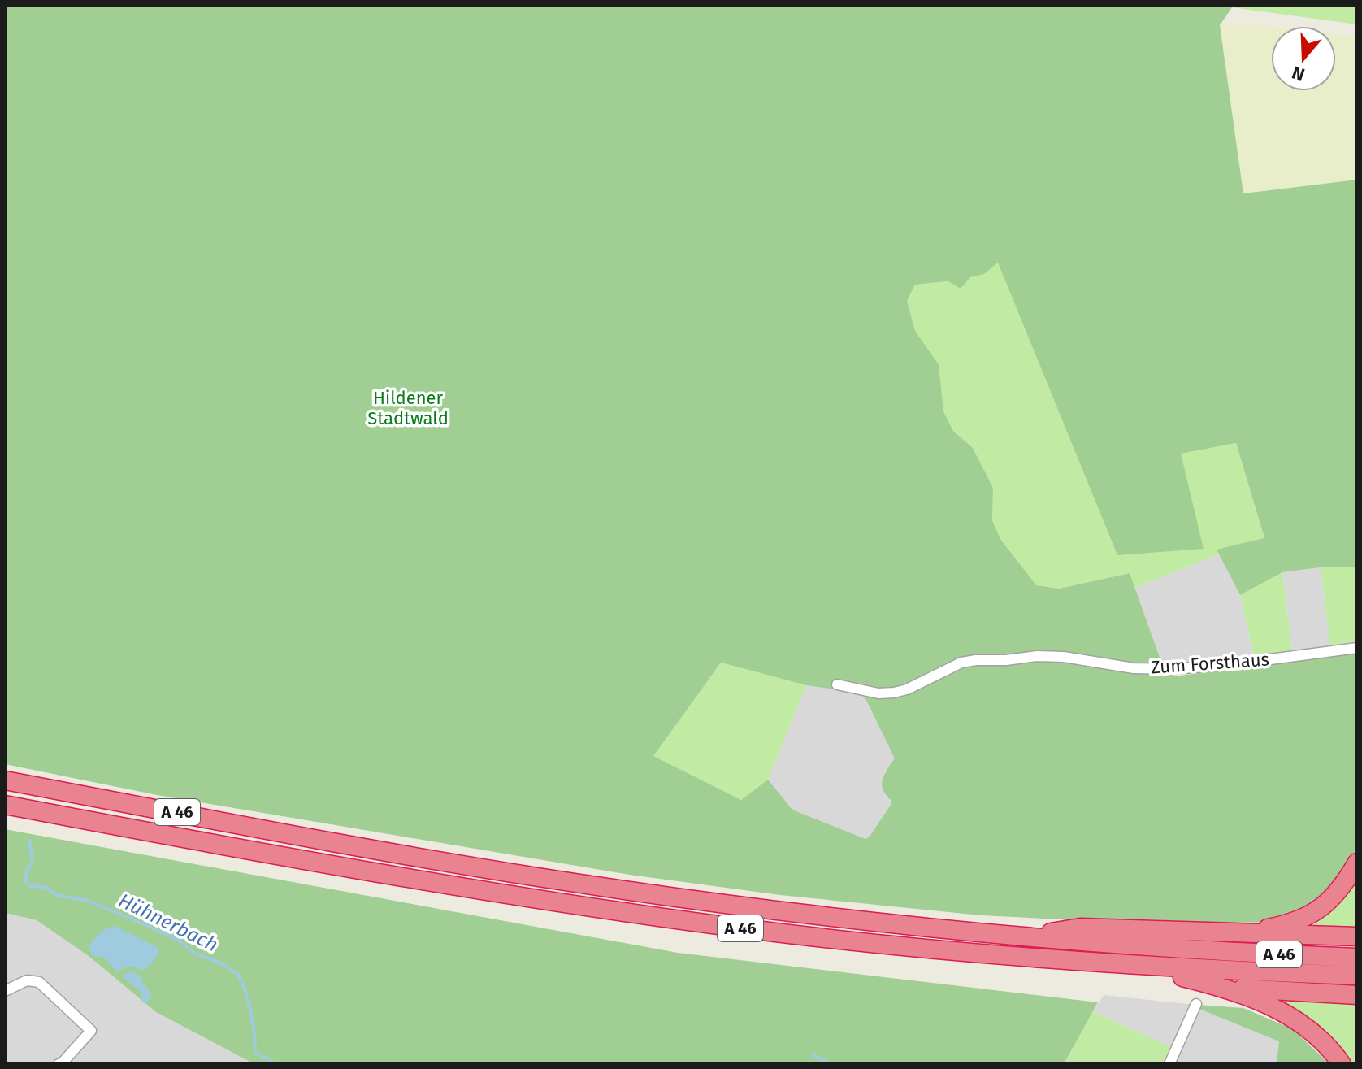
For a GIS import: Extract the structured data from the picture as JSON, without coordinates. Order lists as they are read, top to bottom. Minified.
{"streets":{"highway":["A 46"],"street":["Zum Forsthaus"]},"water":["Hühnerbach"],"parks":["Hildener Stadtwald"],"north":"bottom"}
